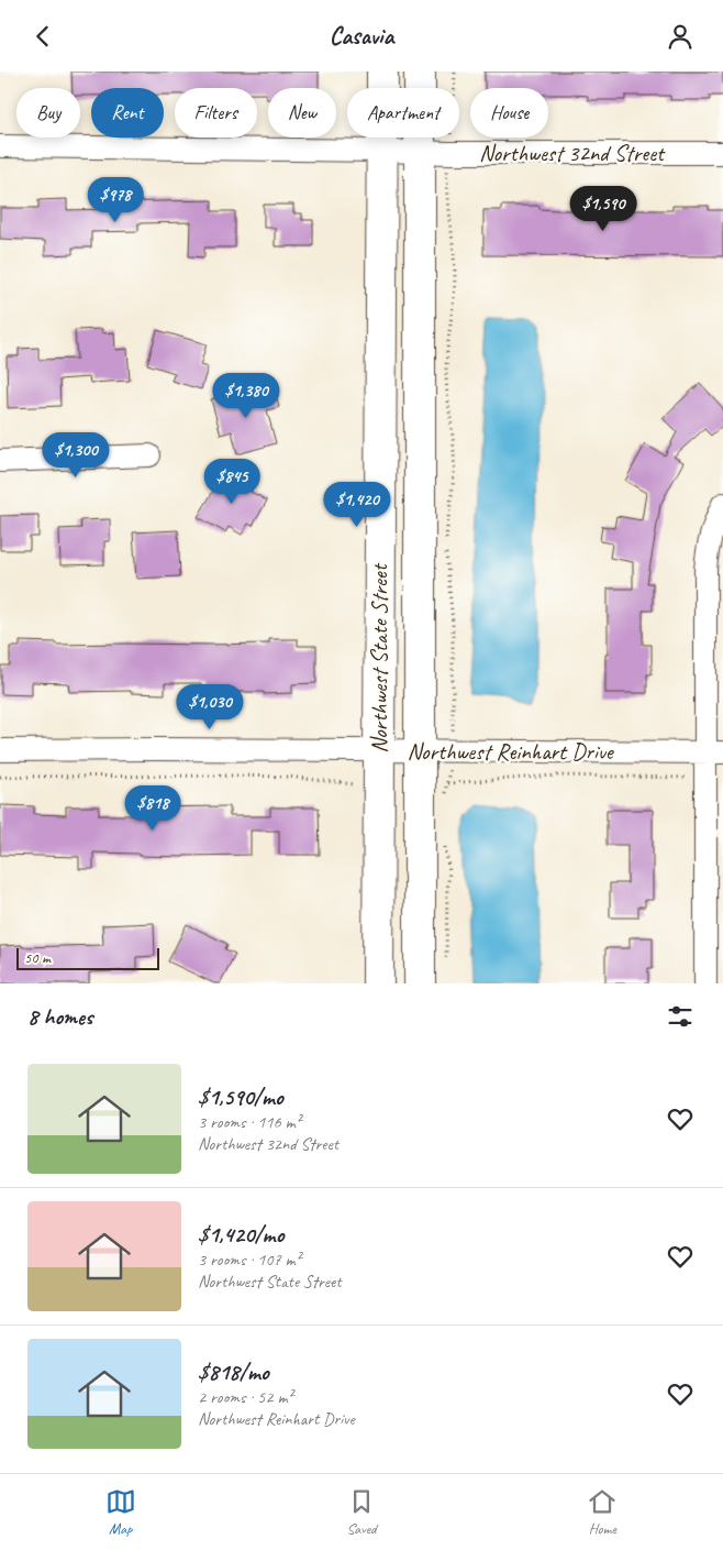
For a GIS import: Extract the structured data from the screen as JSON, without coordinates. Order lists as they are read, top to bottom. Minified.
{"streets":{"main road":["Northwest State Street"],"street":["Northwest 32nd Street","Northwest Reinhart Drive"]},"crossings":[["Northwest 32nd Street","Northwest State Street"],["Northwest State Street","Northwest Reinhart Drive"]],"scale_bar":"50 m","page":{"header":"Casavia","chip":["Buy","Rent","Filters","New","Apartment","House"],"price":["$978","$1,590","$1,380","$1,300","$845","$1,420","$1,030","$818"],"scale":"50 m","heading":"8 homes","list":[{"name":"$1,590/mo","note":"3 rooms · 116 m² · Northwest 32nd Street"},{"name":"$1,420/mo","note":"3 rooms · 107 m² · Northwest State Street"},{"name":"$818/mo","note":"2 rooms · 52 m² · Northwest Reinhart Drive"}],"tabs":["Map","Saved","Home"]}}
